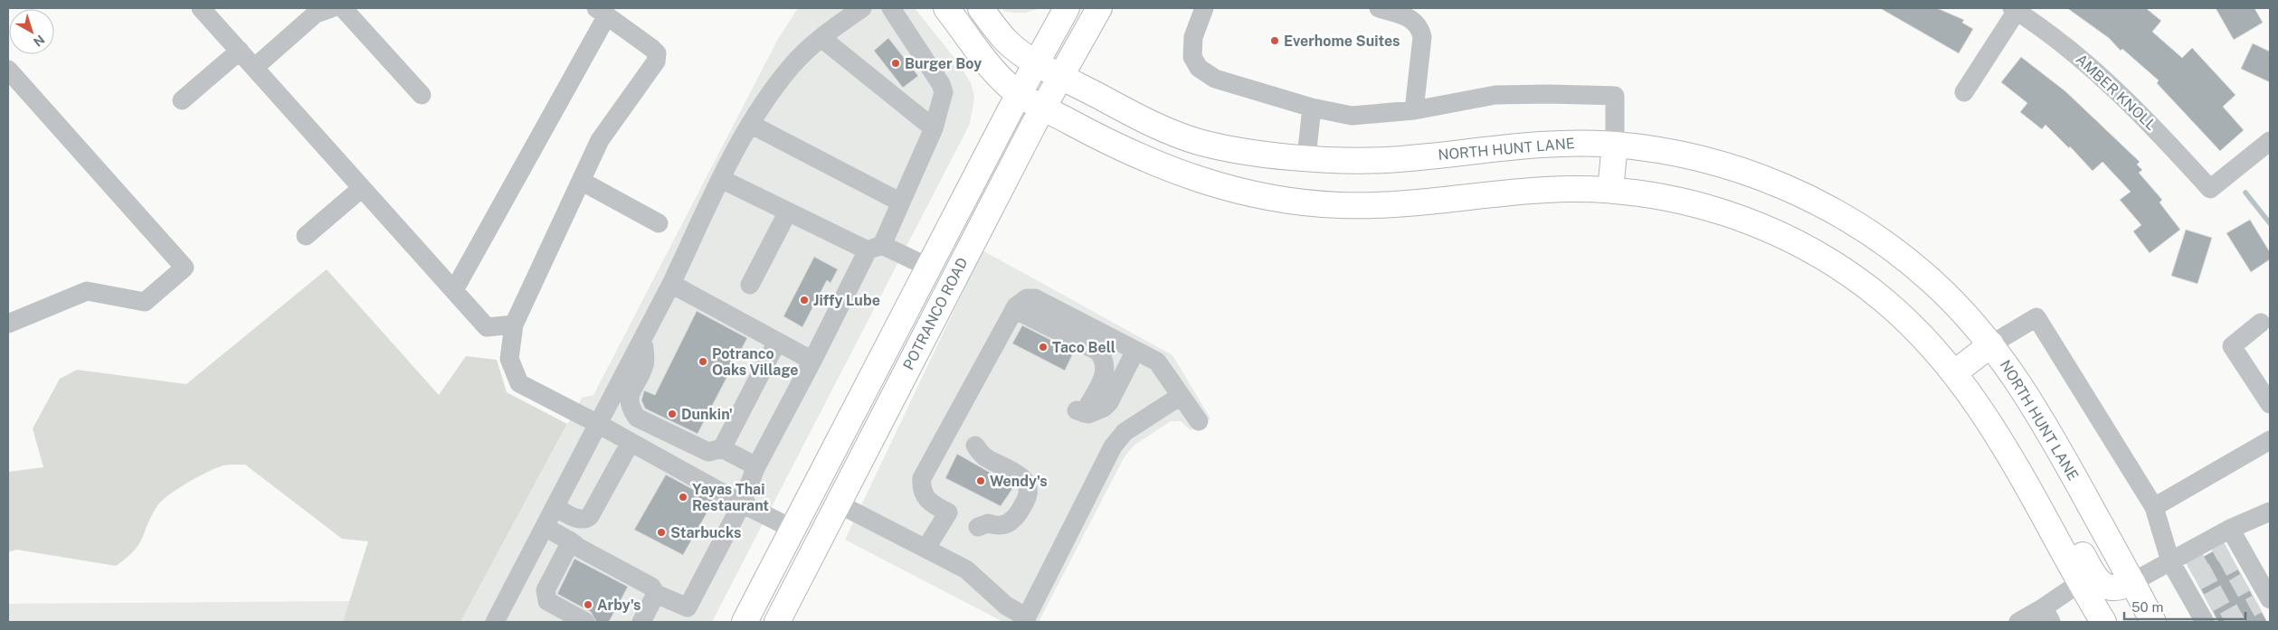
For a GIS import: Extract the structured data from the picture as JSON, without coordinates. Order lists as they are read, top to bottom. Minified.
{"streets":{"main road":["NORTH HUNT LANE","POTRANCO ROAD"],"street":["AMBER KNOLL"]},"crossings":[["NORTH HUNT LANE","POTRANCO ROAD"]],"places":["Everhome Suites","Burger Boy","Jiffy Lube","Taco Bell","Potranco Oaks Village","Dunkin'","Wendy's","Yayas Thai Restaurant","Starbucks","Arby's"],"scale_bar":"50 m","north":"bottom right"}
